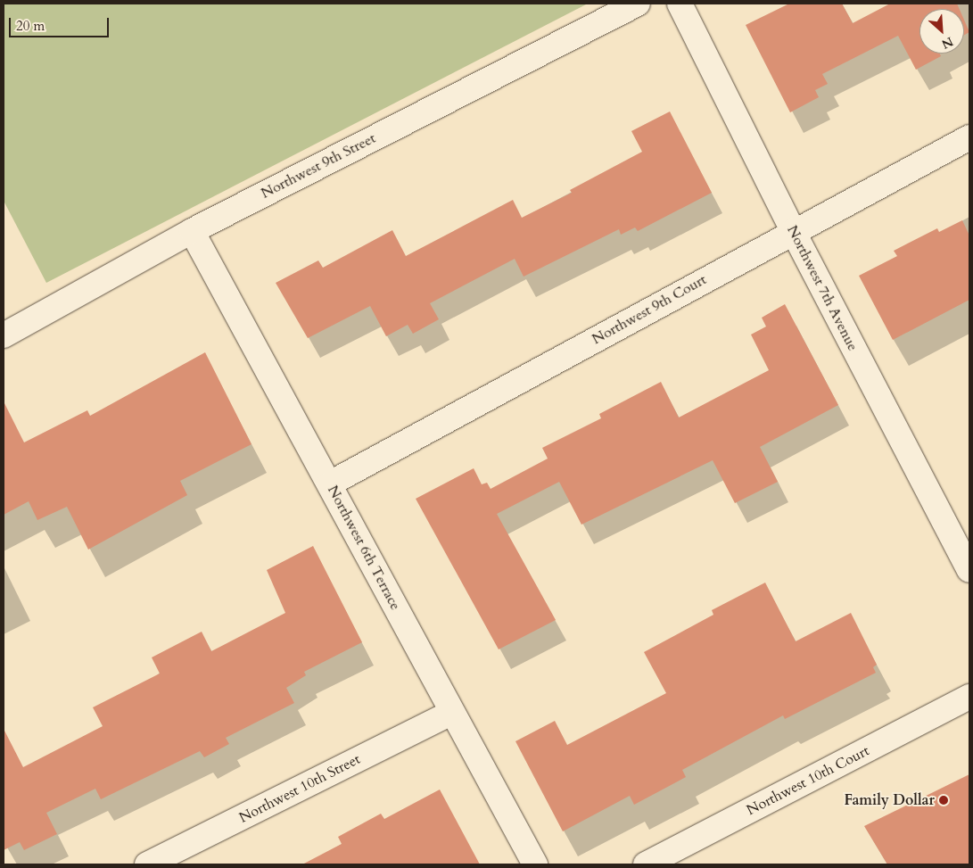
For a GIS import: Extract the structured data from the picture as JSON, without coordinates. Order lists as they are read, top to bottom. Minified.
{"streets":{"street":["Northwest 9th Street","Northwest 7th Avenue","Northwest 9th Court","Northwest 6th Terrace","Northwest 10th Court","Northwest 10th Street"]},"crossings":[["Northwest 9th Street","Northwest 6th Terrace"],["Northwest 7th Avenue","Northwest 9th Court"],["Northwest 9th Court","Northwest 6th Terrace"],["Northwest 6th Terrace","Northwest 10th Street"]],"places":["Family Dollar"],"scale_bar":"20 m","north":"bottom right"}
